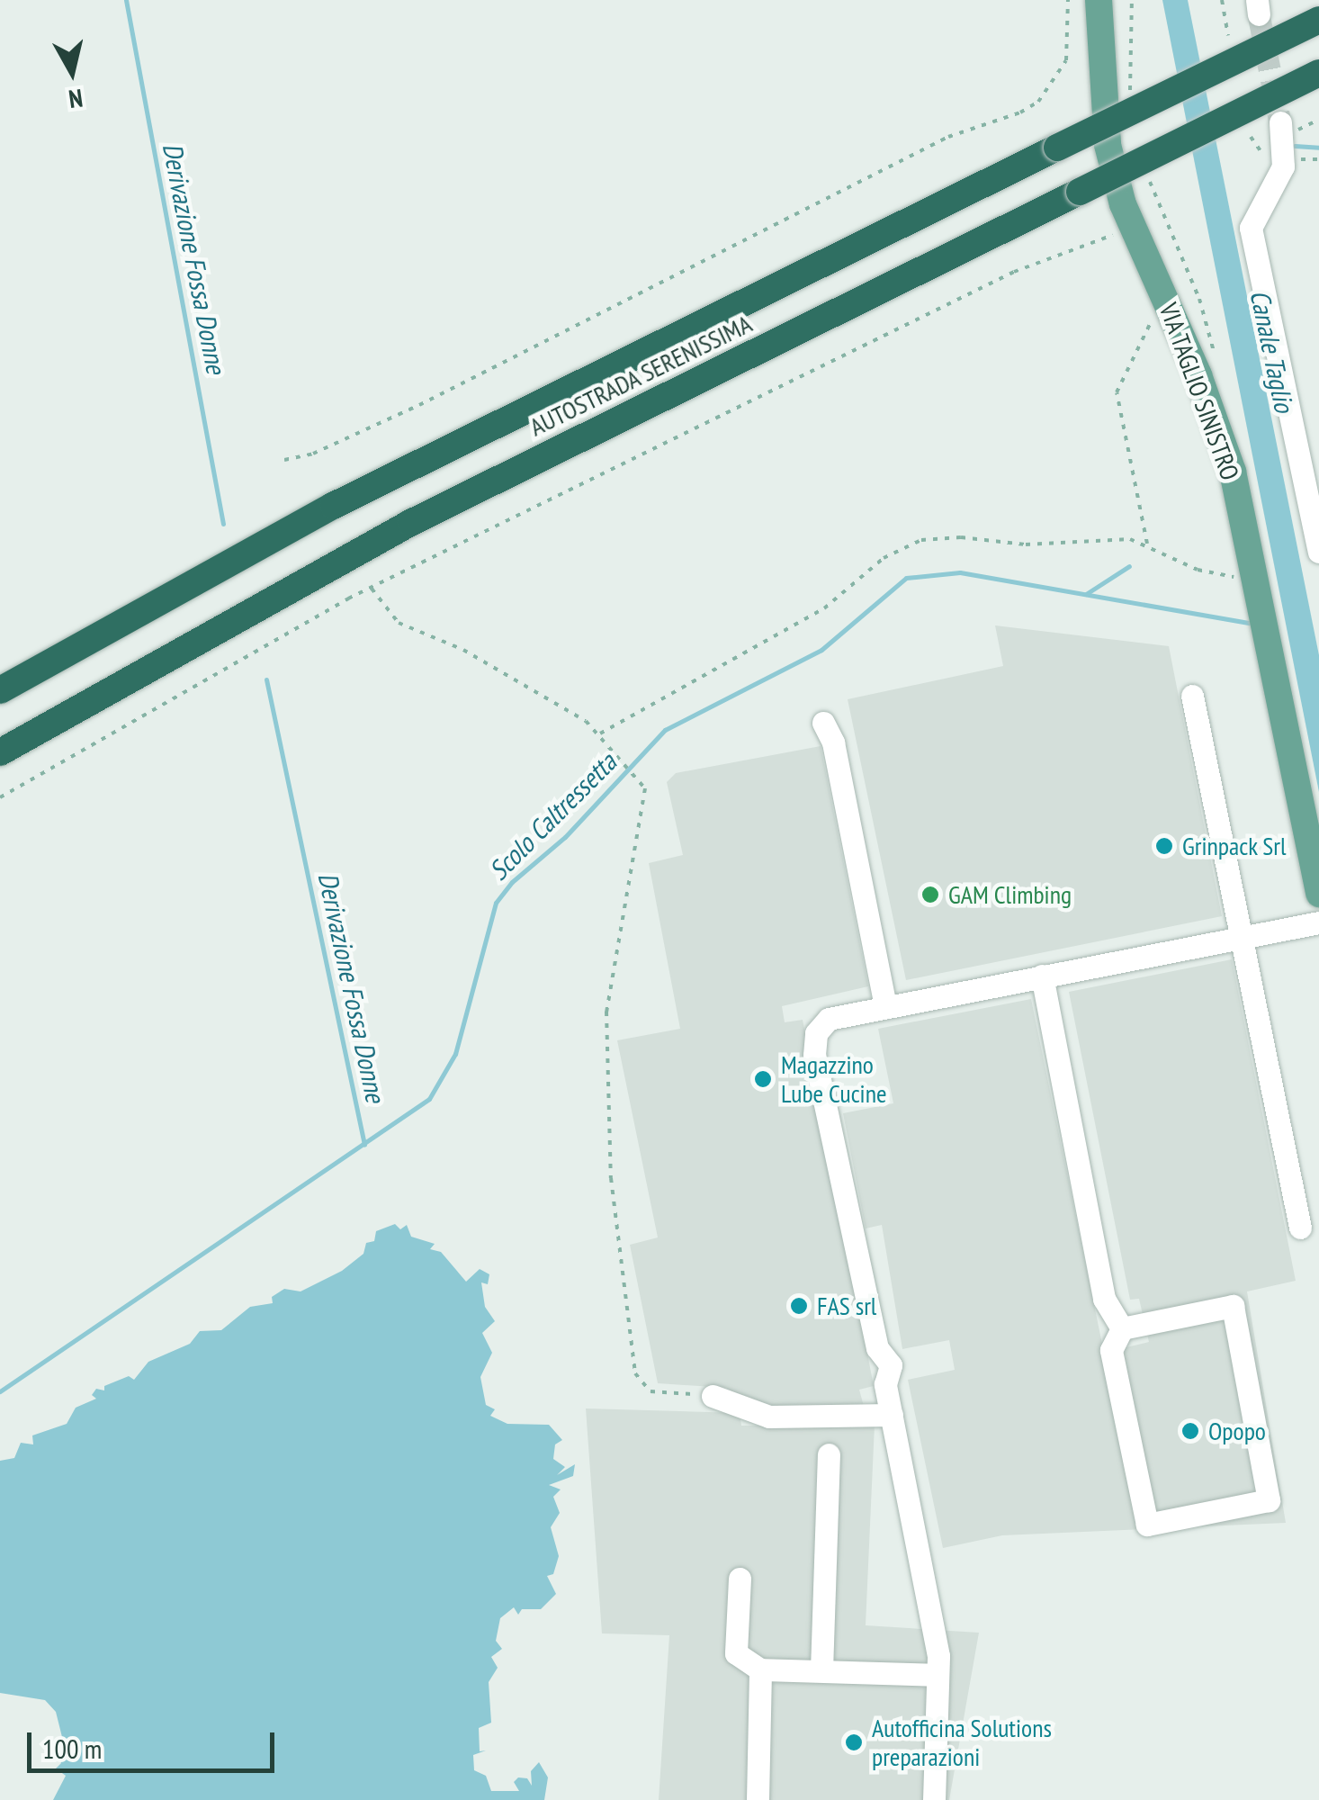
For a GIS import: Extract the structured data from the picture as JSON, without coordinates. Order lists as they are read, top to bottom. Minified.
{"streets":{"highway":["AUTOSTRADA SERENISSIMA"],"main road":["VIA TAGLIO SINISTRO"]},"water":["Derivazione Fossa Donne","Canale Taglio","Scolo Caltressetta"],"places":["Grinpack Srl","GAM Climbing","Magazzino Lube Cucine","FAS srl","Opopo","Autofficina Solutions preparazioni"],"scale_bar":"100 m","north":"bottom"}
